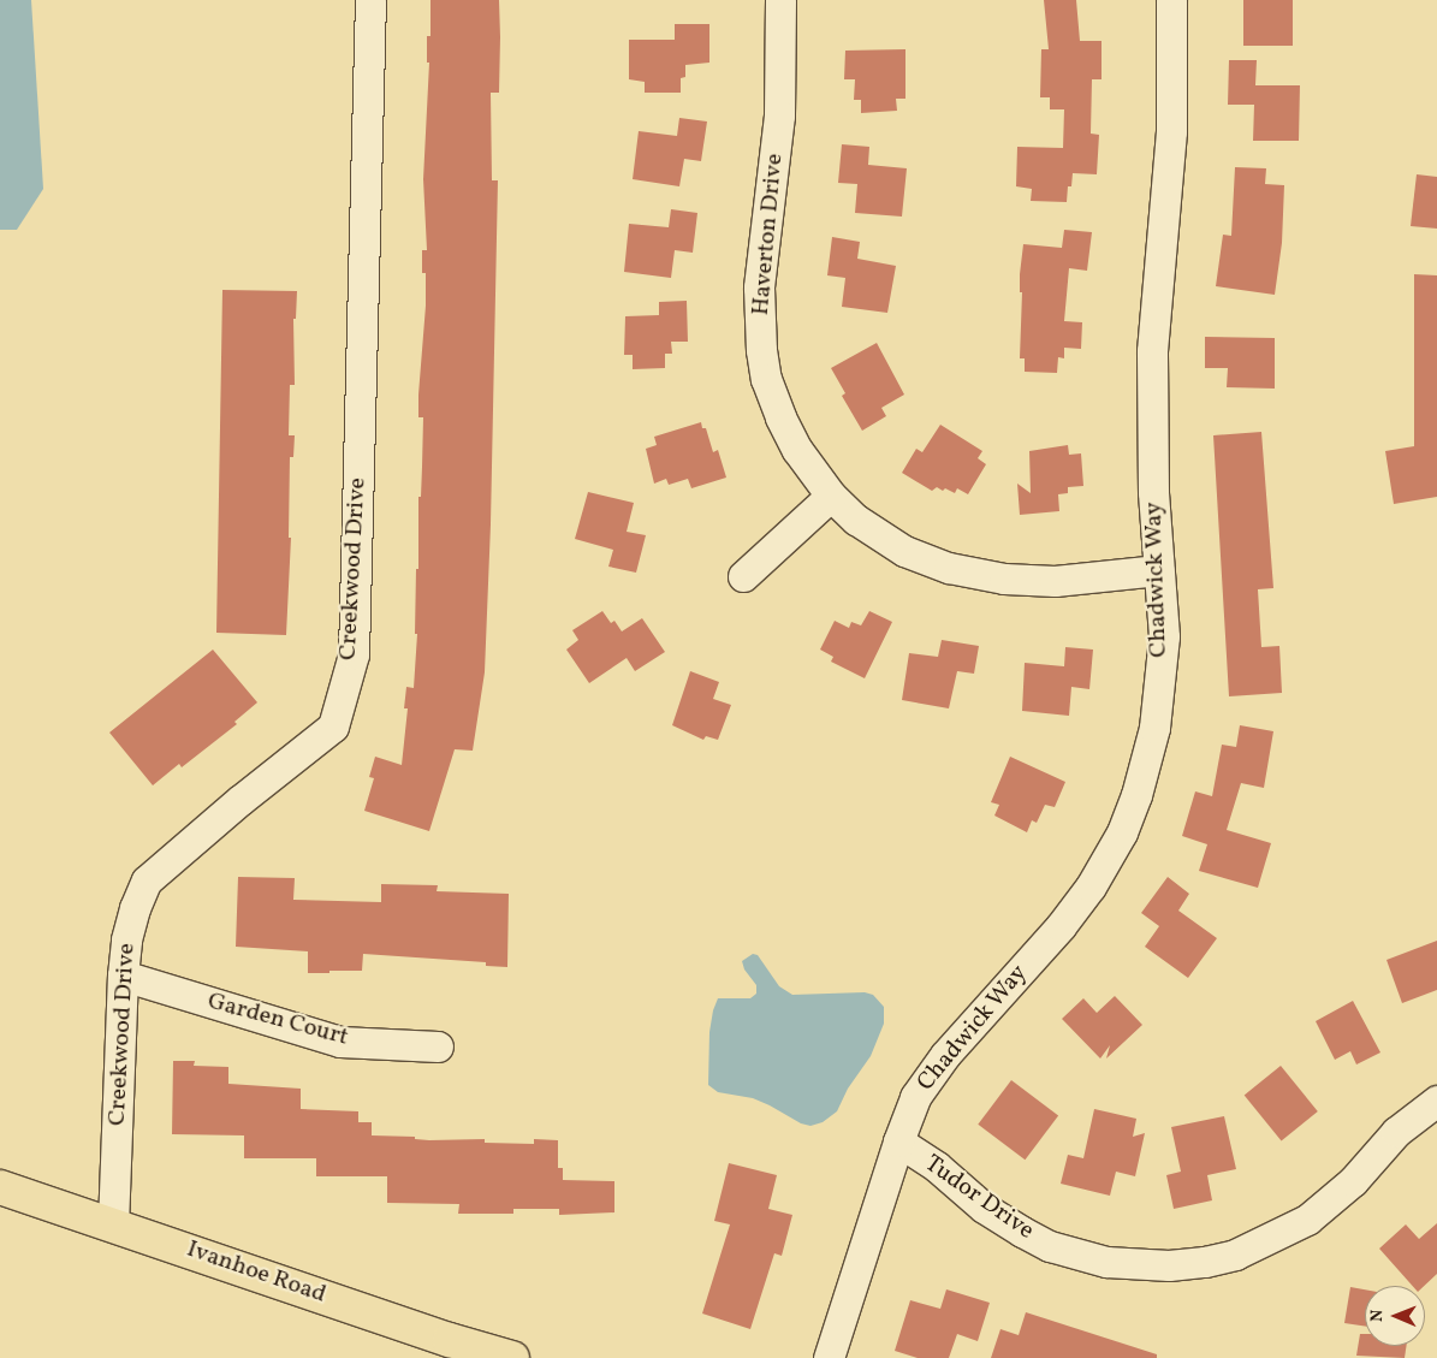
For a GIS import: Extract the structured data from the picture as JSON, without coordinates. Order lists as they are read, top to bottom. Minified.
{"streets":{"main road":["Ivanhoe Road"],"street":["Haverton Drive","Creekwood Drive","Chadwick Way","Garden Court","Tudor Drive"]},"crossings":[["Haverton Drive","Chadwick Way"],["Creekwood Drive","Garden Court"],["Creekwood Drive","Ivanhoe Road"],["Chadwick Way","Tudor Drive"]],"north":"left"}
